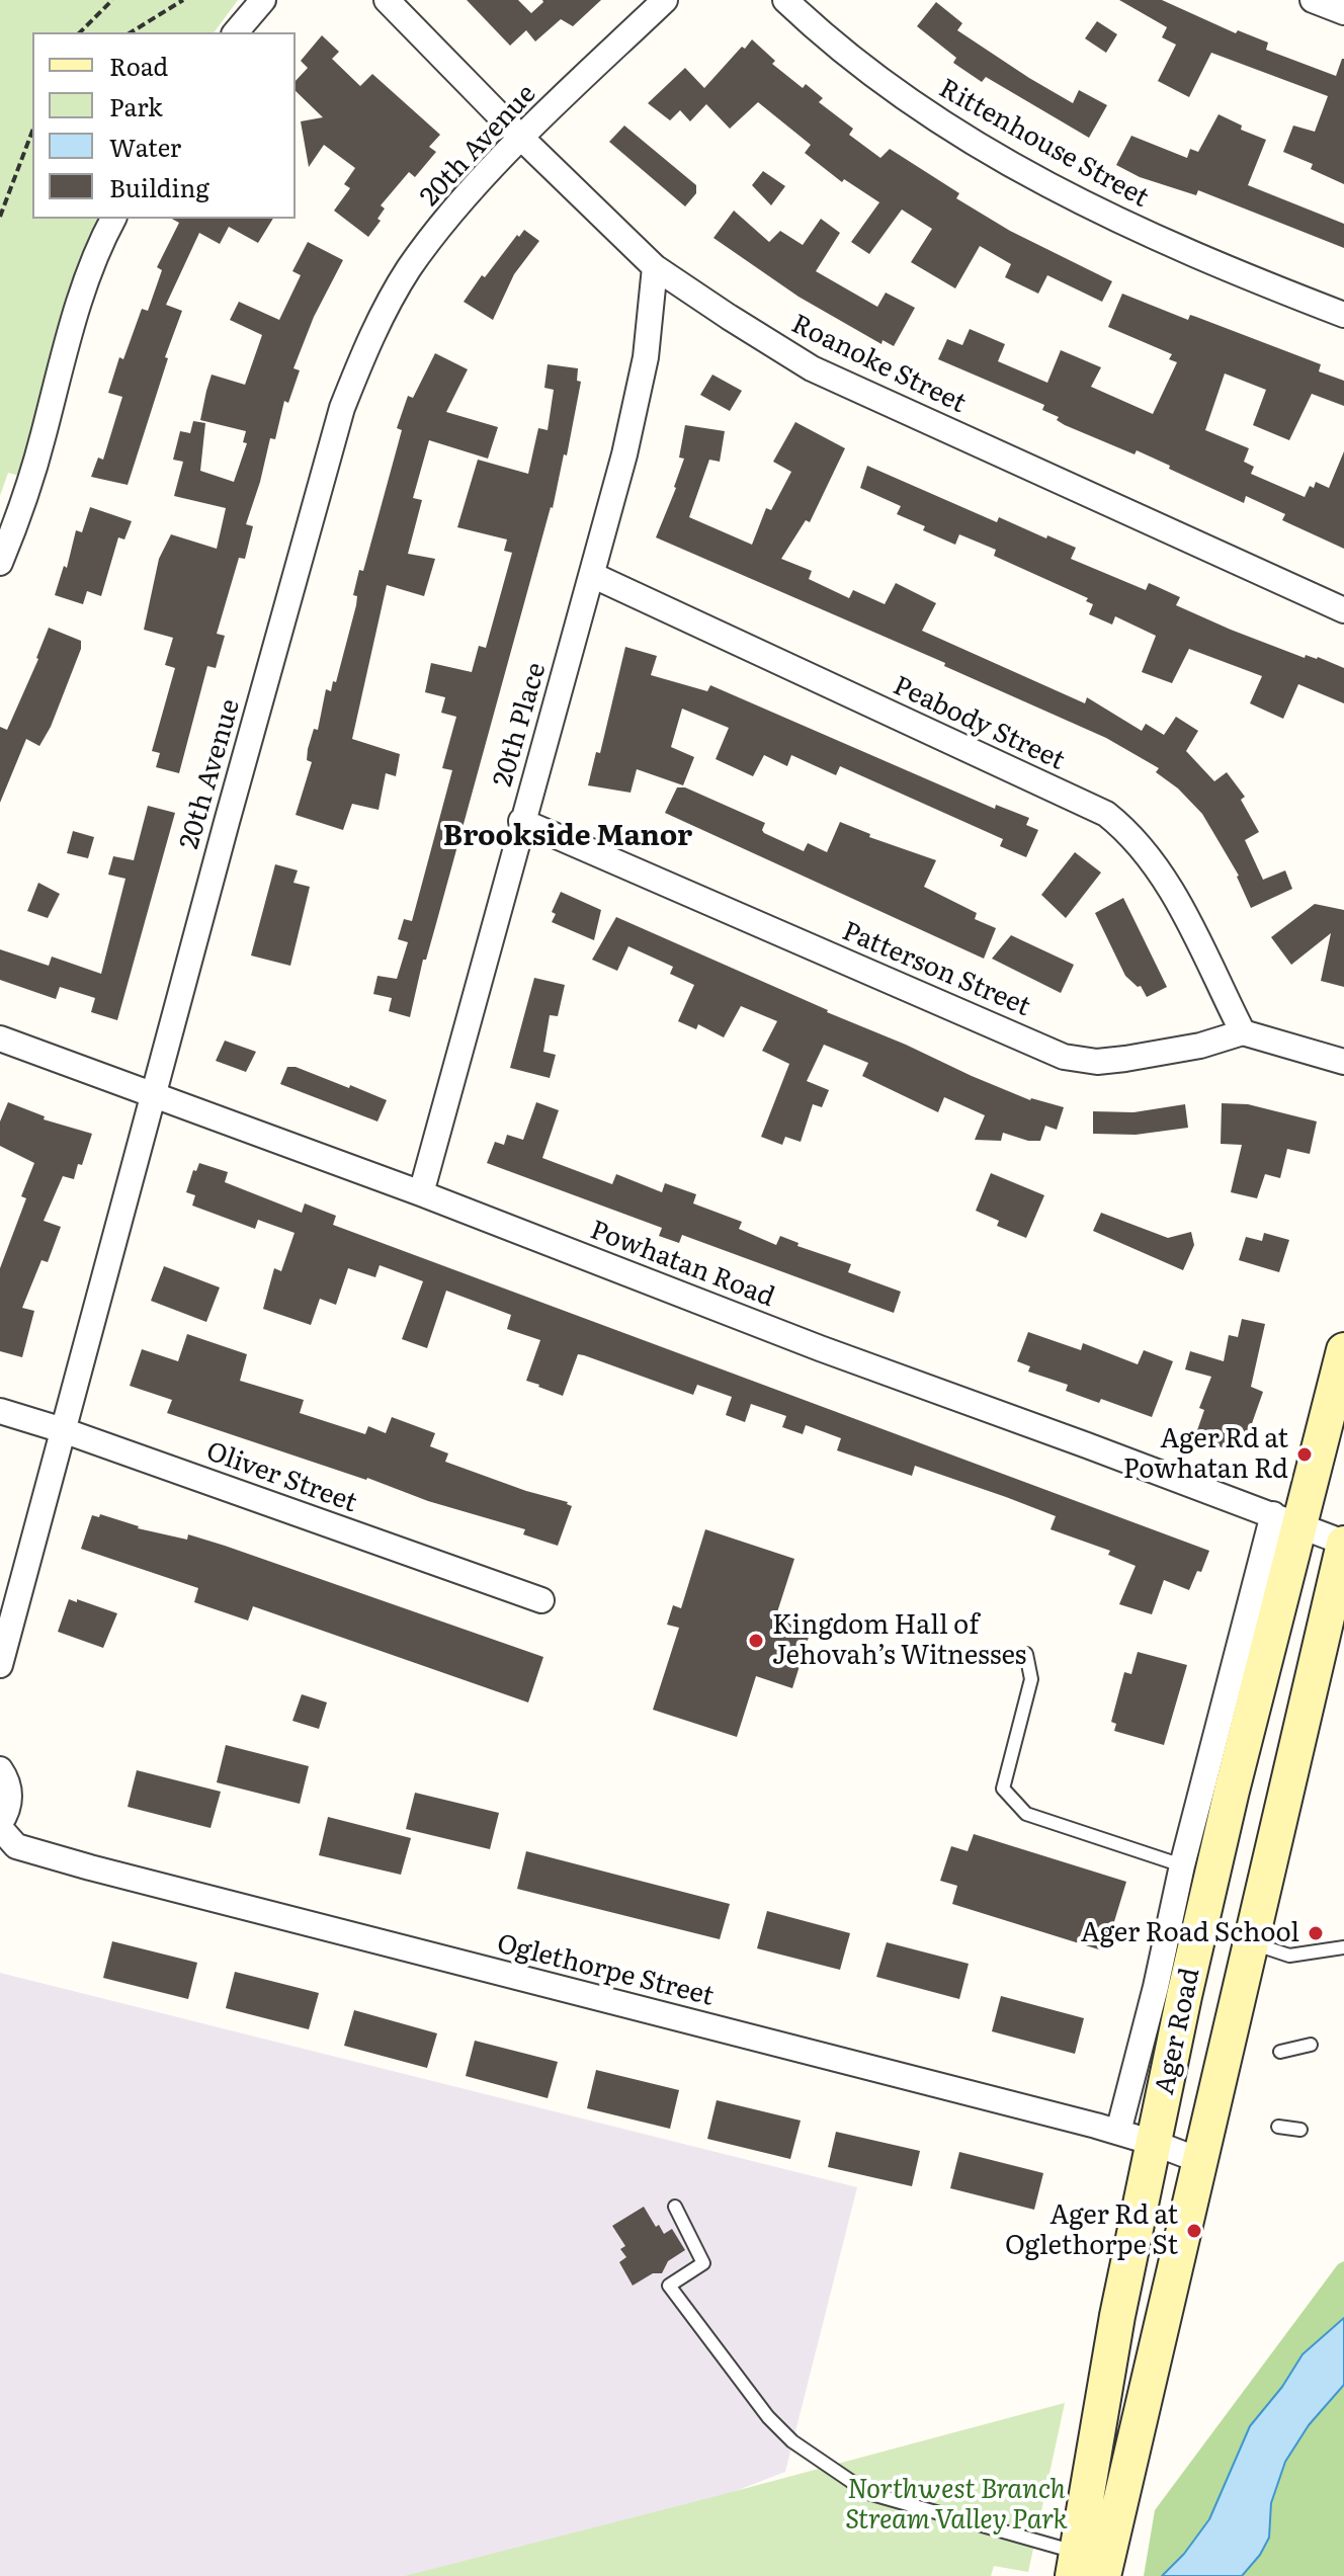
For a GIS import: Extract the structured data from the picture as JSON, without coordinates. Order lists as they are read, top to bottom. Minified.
{"streets":{"main road":["Ager Road"],"street":["Rittenhouse Street","20th Avenue","Roanoke Street","Peabody Street","20th Place","Patterson Street","Powhatan Road","Oliver Street","Oglethorpe Street"]},"crossings":[["20th Avenue","Roanoke Street"],["20th Avenue","Powhatan Road"],["20th Avenue","Oliver Street"],["Roanoke Street","20th Place"],["Peabody Street","20th Place"],["Peabody Street","Patterson Street"],["20th Place","Patterson Street"],["20th Place","Powhatan Road"],["Powhatan Road","Ager Road"],["Oglethorpe Street","Ager Road"]],"districts":["Brookside Manor"],"parks":["Northwest Branch Stream Valley Park"],"places":["Ager Rd at Powhatan Rd","Kingdom Hall of Jehovah’s Witnesses","Ager Road School","Ager Rd at Oglethorpe St"],"legend":["Road","Park","Water","Building"]}
